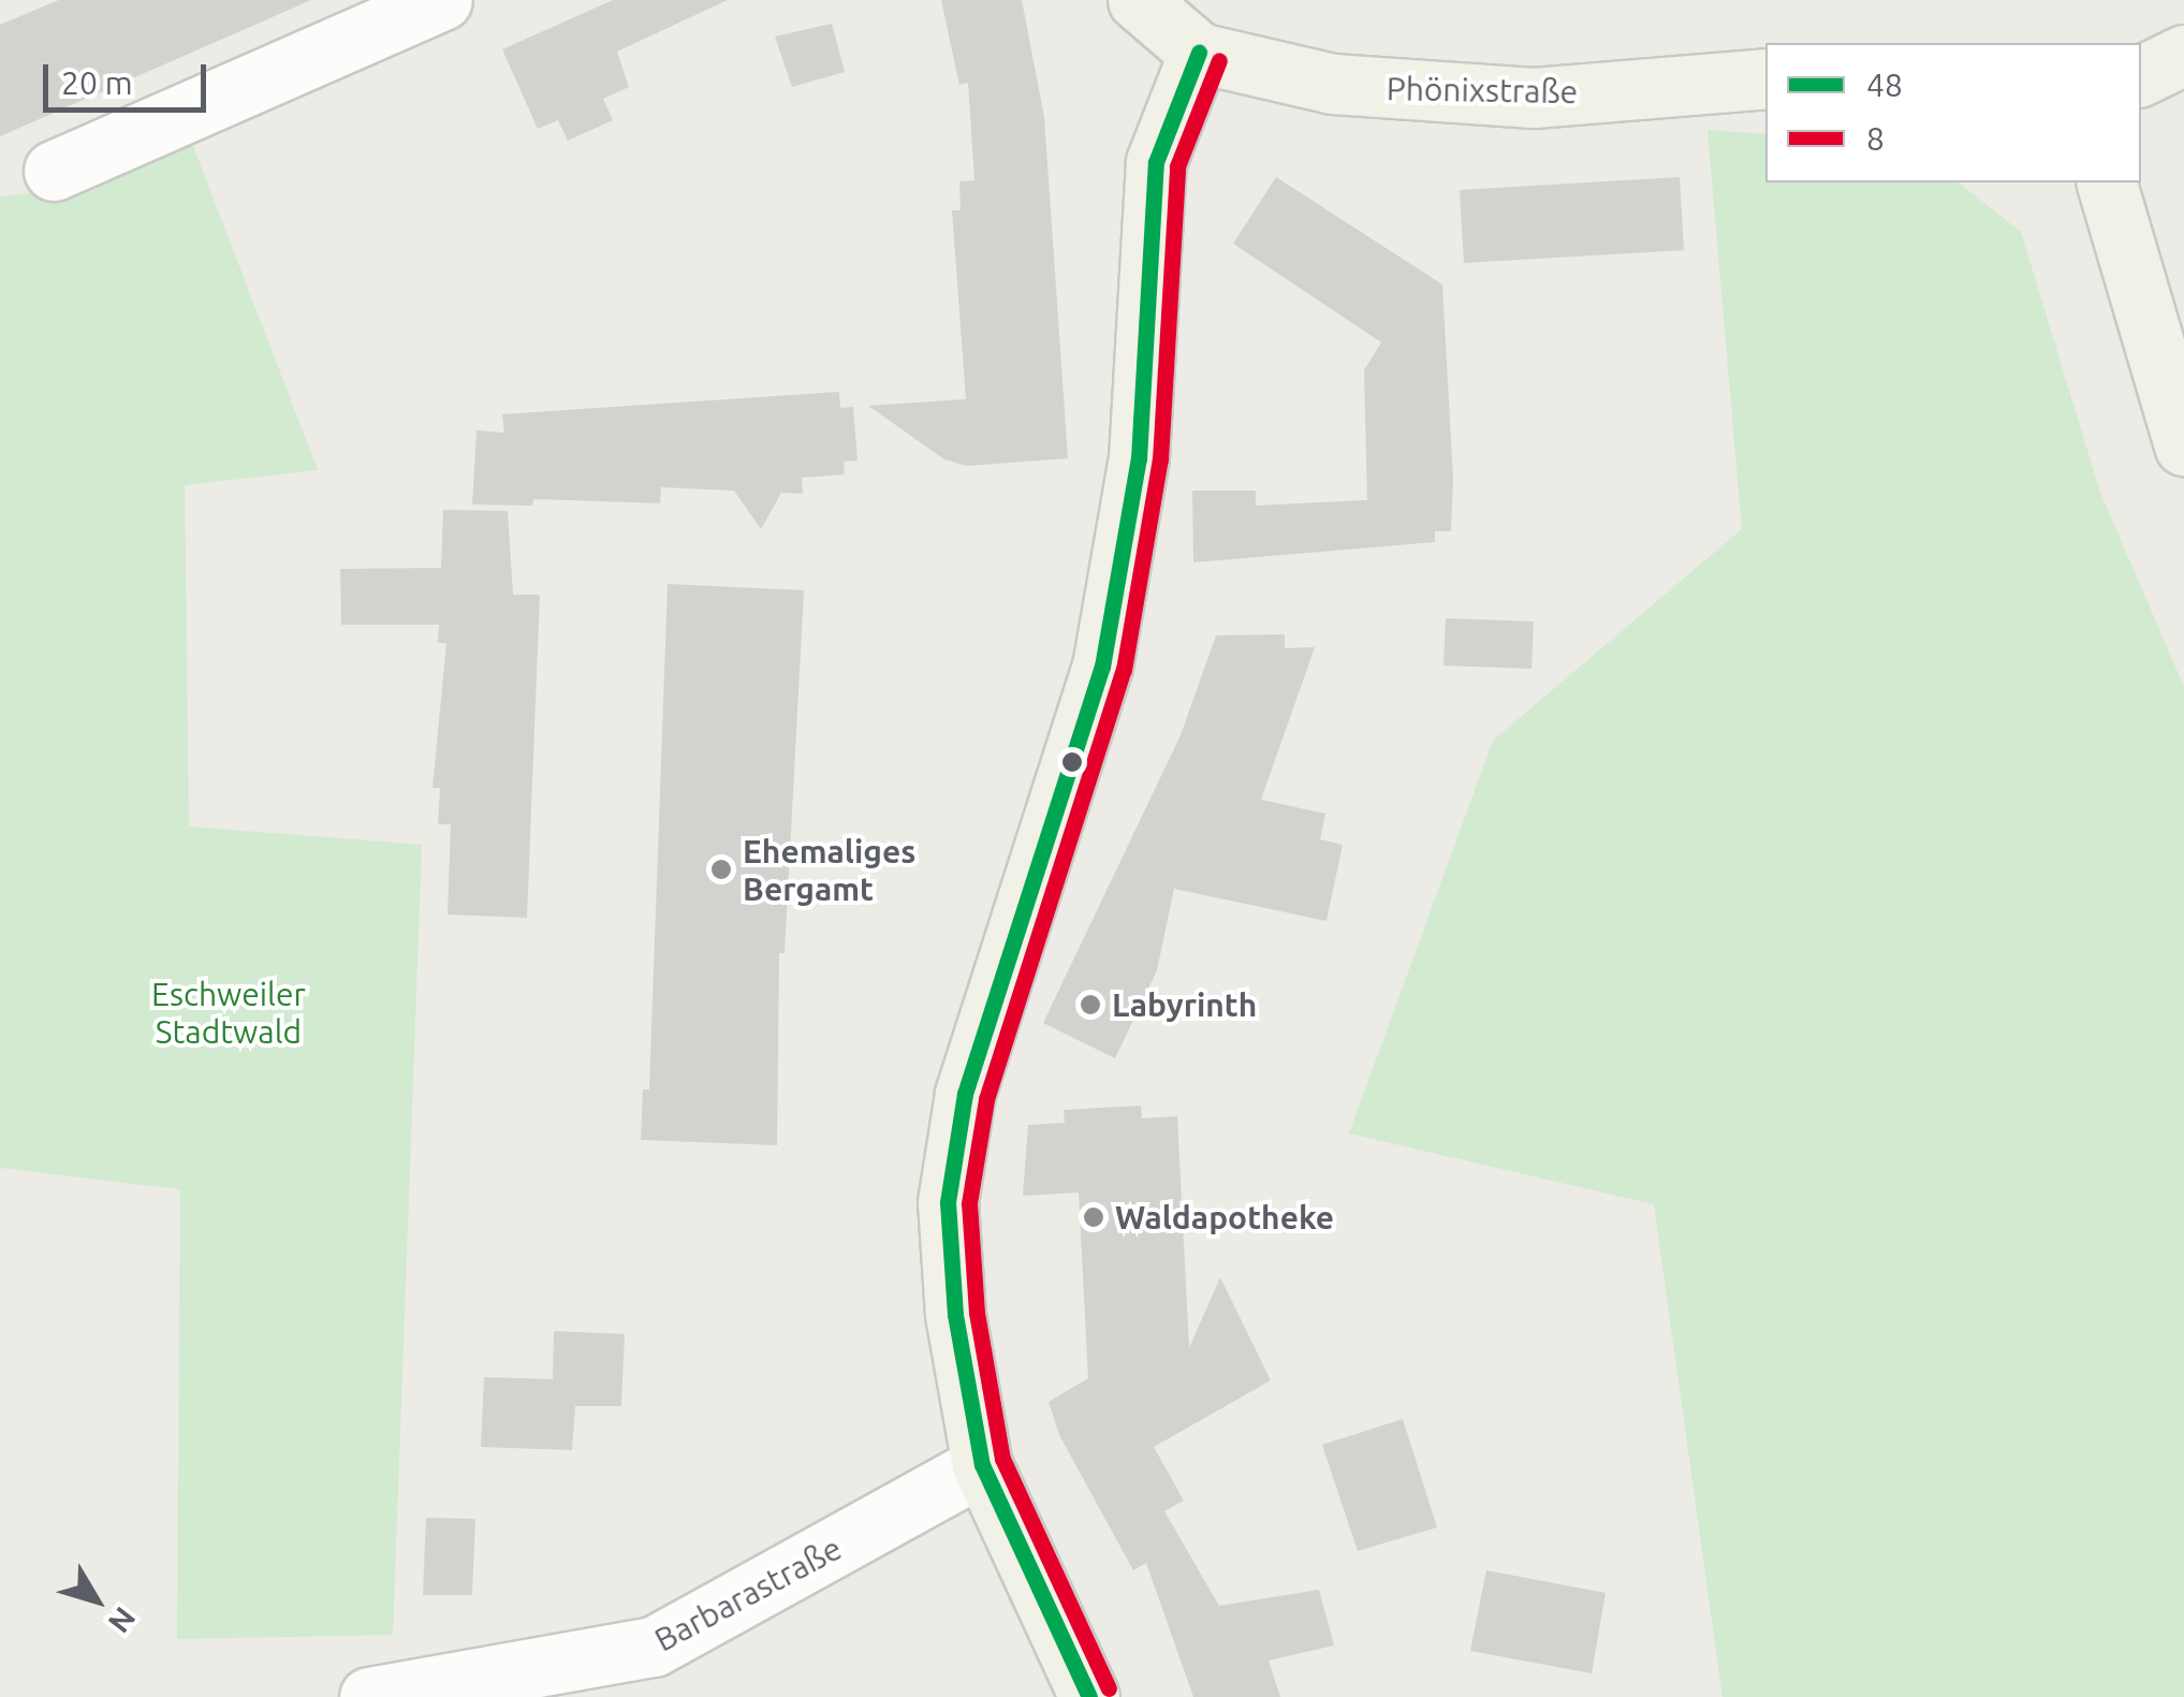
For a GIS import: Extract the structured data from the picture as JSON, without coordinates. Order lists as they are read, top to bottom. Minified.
{"streets":{"main road":["Phönixstraße"],"street":["Barbarastraße"]},"parks":["Eschweiler Stadtwald"],"places":["Ehemaliges Bergamt","Labyrinth","Waldapotheke"],"lines":["transit line 48","transit line 8"],"legend":["48","8"],"scale_bar":"20 m","north":"bottom right"}
